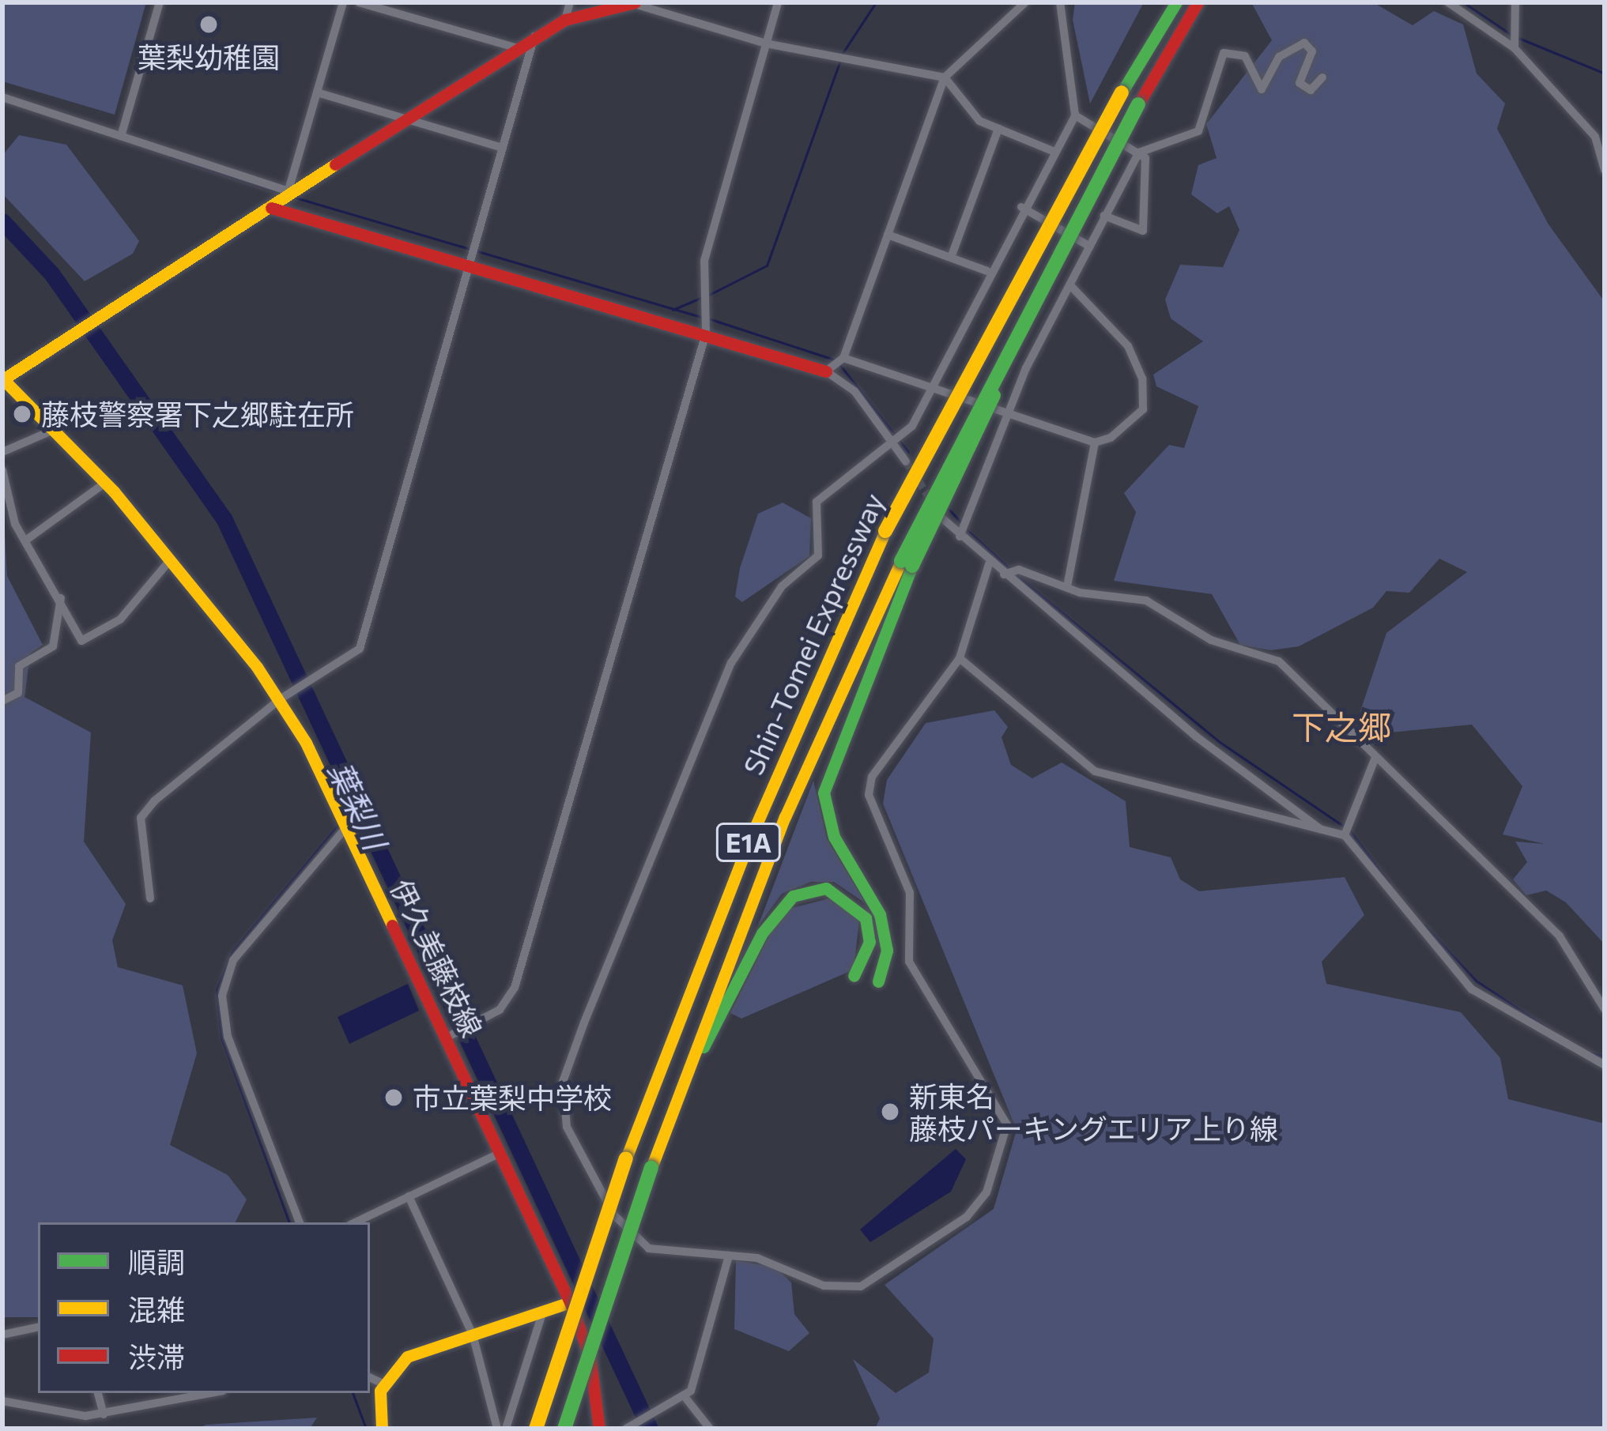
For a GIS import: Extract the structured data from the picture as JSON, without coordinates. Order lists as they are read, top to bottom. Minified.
{"streets":{"main road":["Shin-Tomei Expressway","E1A","伊久美藤枝線"]},"districts":["下之郷"],"water":["葉梨川"],"places":["葉梨幼稚園","藤枝警察署下之郷駐在所","市立葉梨中学校","新東名 藤枝パーキングエリア上り線"],"legend":["順調","混雑","渋滞"]}
